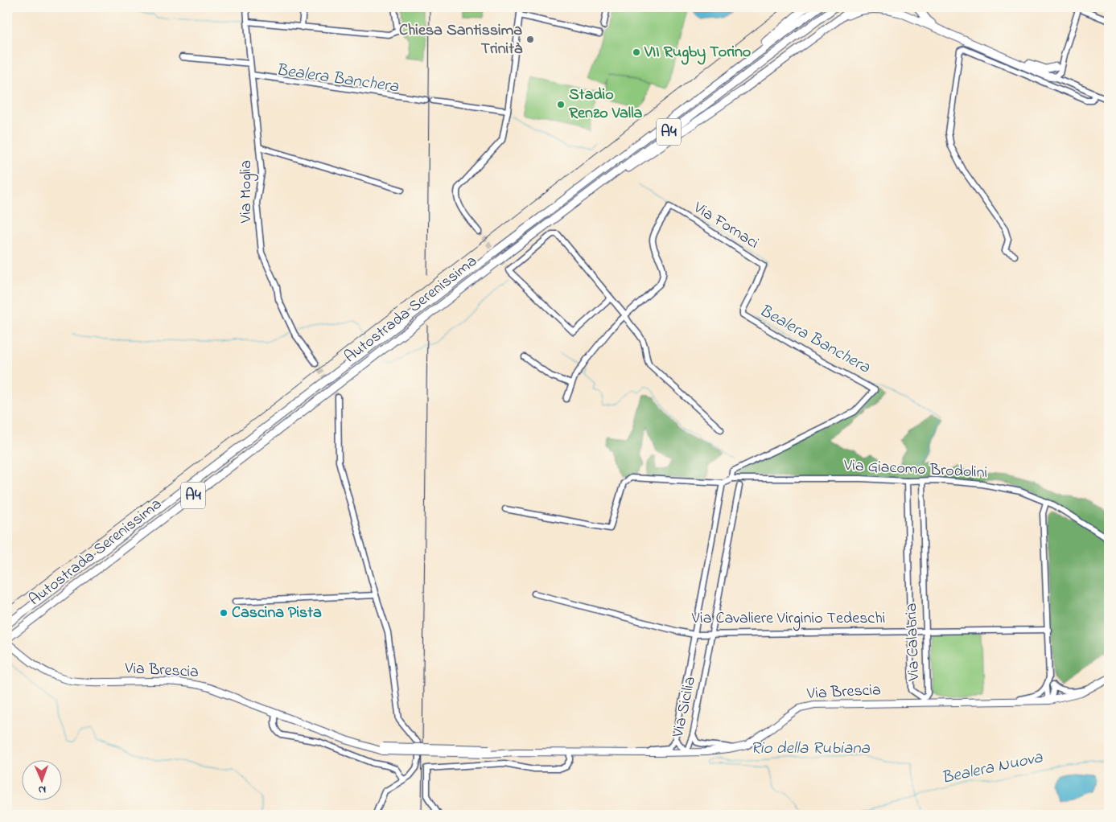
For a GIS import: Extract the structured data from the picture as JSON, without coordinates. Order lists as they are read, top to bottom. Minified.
{"streets":{"highway":["A4","Autostrada Serenissima"],"main road":["Via Brescia"],"street":["Via Moglia","Via Fornaci","Via Giacomo Brodolini","Via Cavaliere Virginio Tedeschi","Via Calabria","Via Sicilia"]},"crossings":[["Via Fornaci","Via Giacomo Brodolini"],["Via Giacomo Brodolini","Via Calabria"],["Via Cavaliere Virginio Tedeschi","Via Calabria"],["Via Cavaliere Virginio Tedeschi","Via Sicilia"],["Via Brescia","Via Sicilia"]],"water":["Bealera Banchera","Rio della Rubiana","Bealera Nuova"],"places":["Chiesa Santissima Trinità","VII Rugby Torino","Stadio Renzo Valla","Cascina Pista"],"north":"bottom"}
